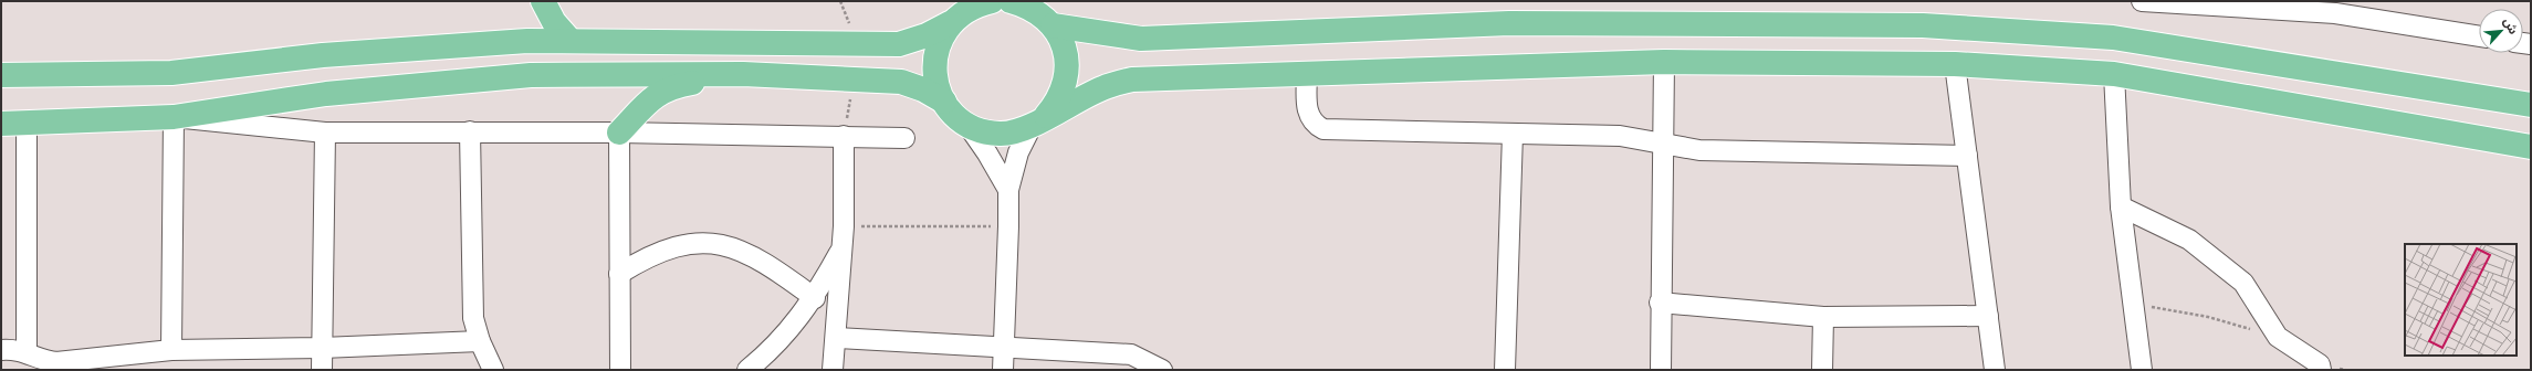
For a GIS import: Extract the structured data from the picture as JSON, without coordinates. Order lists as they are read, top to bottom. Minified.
{"north":"top right"}
